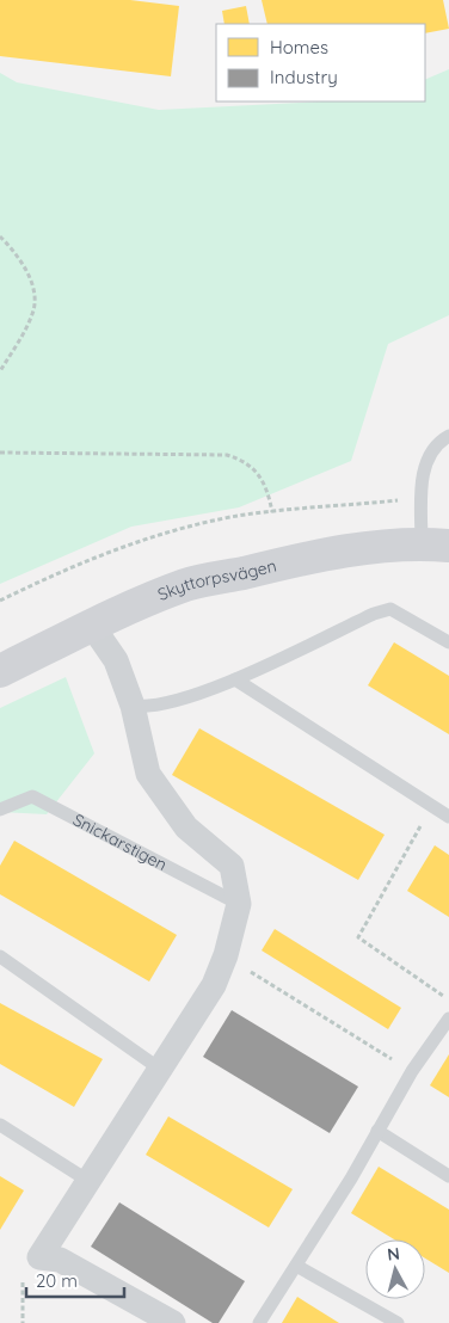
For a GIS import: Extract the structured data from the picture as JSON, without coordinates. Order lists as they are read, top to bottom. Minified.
{"streets":{"street":["Skyttorpsvägen"],"lane":["Snickarstigen"]},"legend":["Homes","Industry"],"scale_bar":"20 m","north":"top"}
